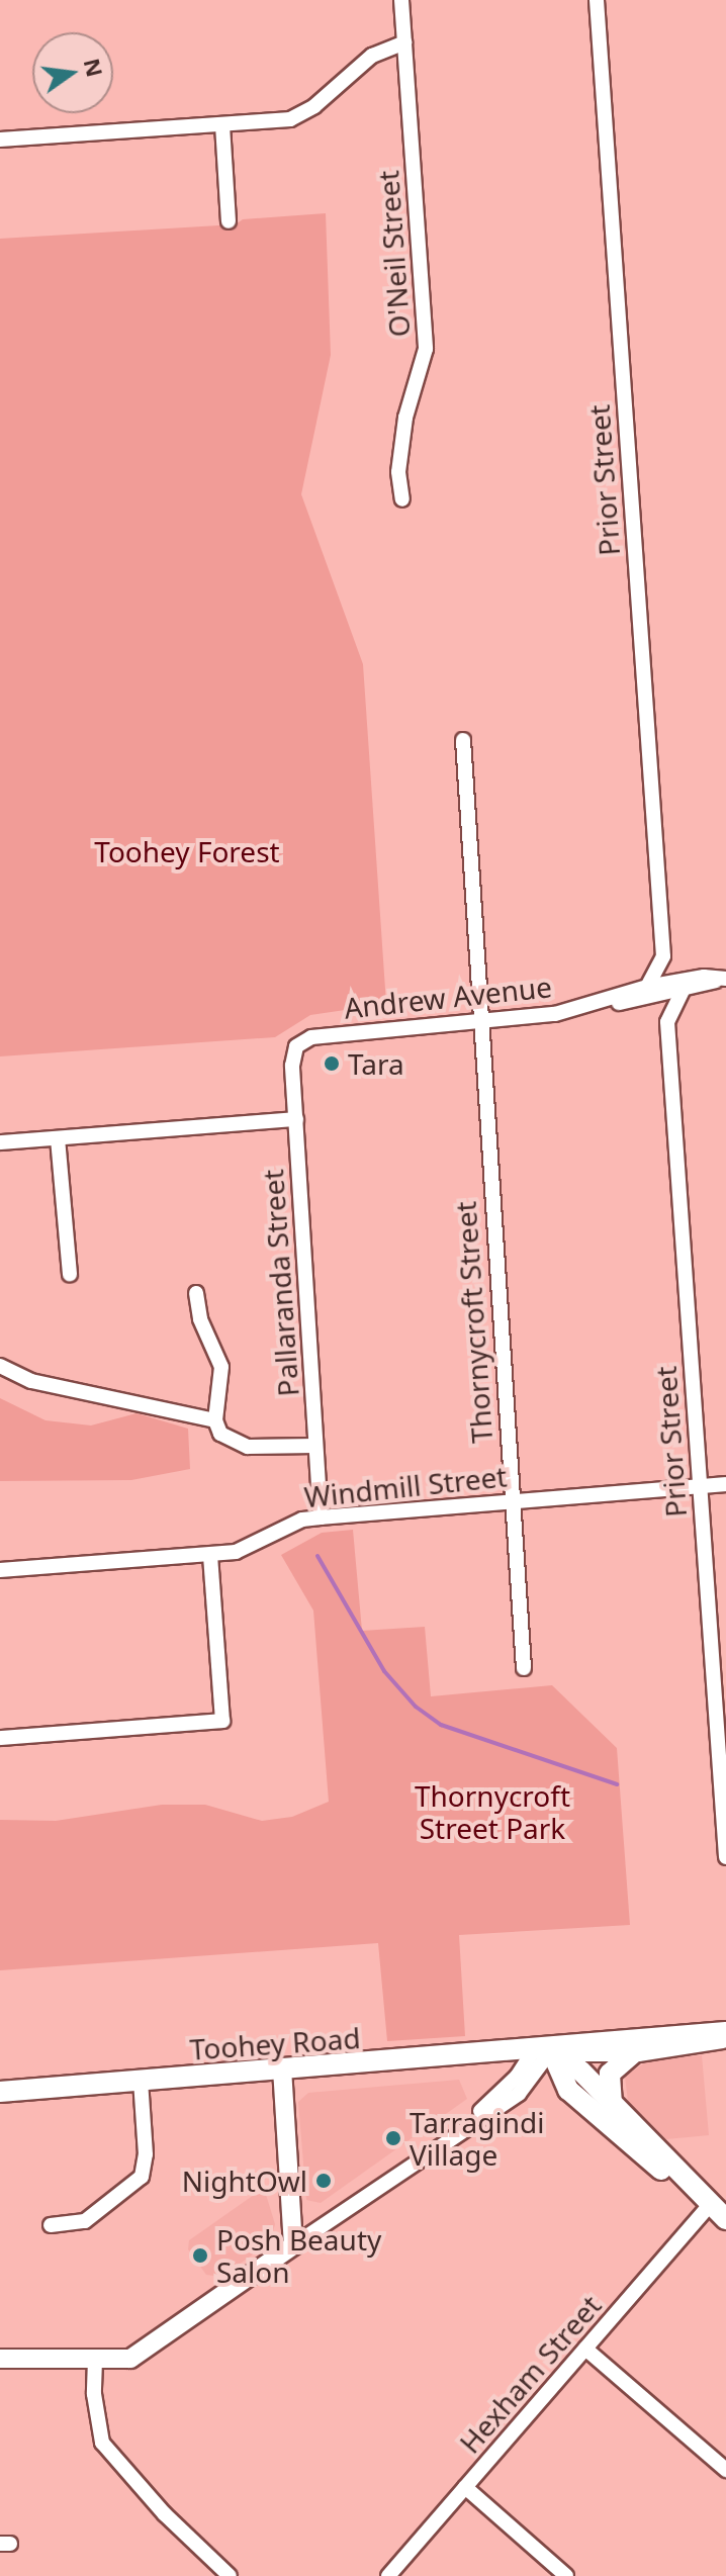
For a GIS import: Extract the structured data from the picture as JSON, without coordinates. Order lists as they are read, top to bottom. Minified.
{"streets":{"main road":["Toohey Road"],"street":["O'Neil Street","Prior Street","Andrew Avenue","Pallaranda Street","Thornycroft Street","Windmill Street","Hexham Street"]},"crossings":[["Prior Street","Andrew Avenue"],["Prior Street","Windmill Street"],["Andrew Avenue","Pallaranda Street"],["Andrew Avenue","Thornycroft Street"],["Pallaranda Street","Windmill Street"],["Thornycroft Street","Windmill Street"]],"parks":["Toohey Forest","Thornycroft Street Park"],"places":["Tara","Tarragindi Village","NightOwl","Posh Beauty Salon"],"north":"right"}
